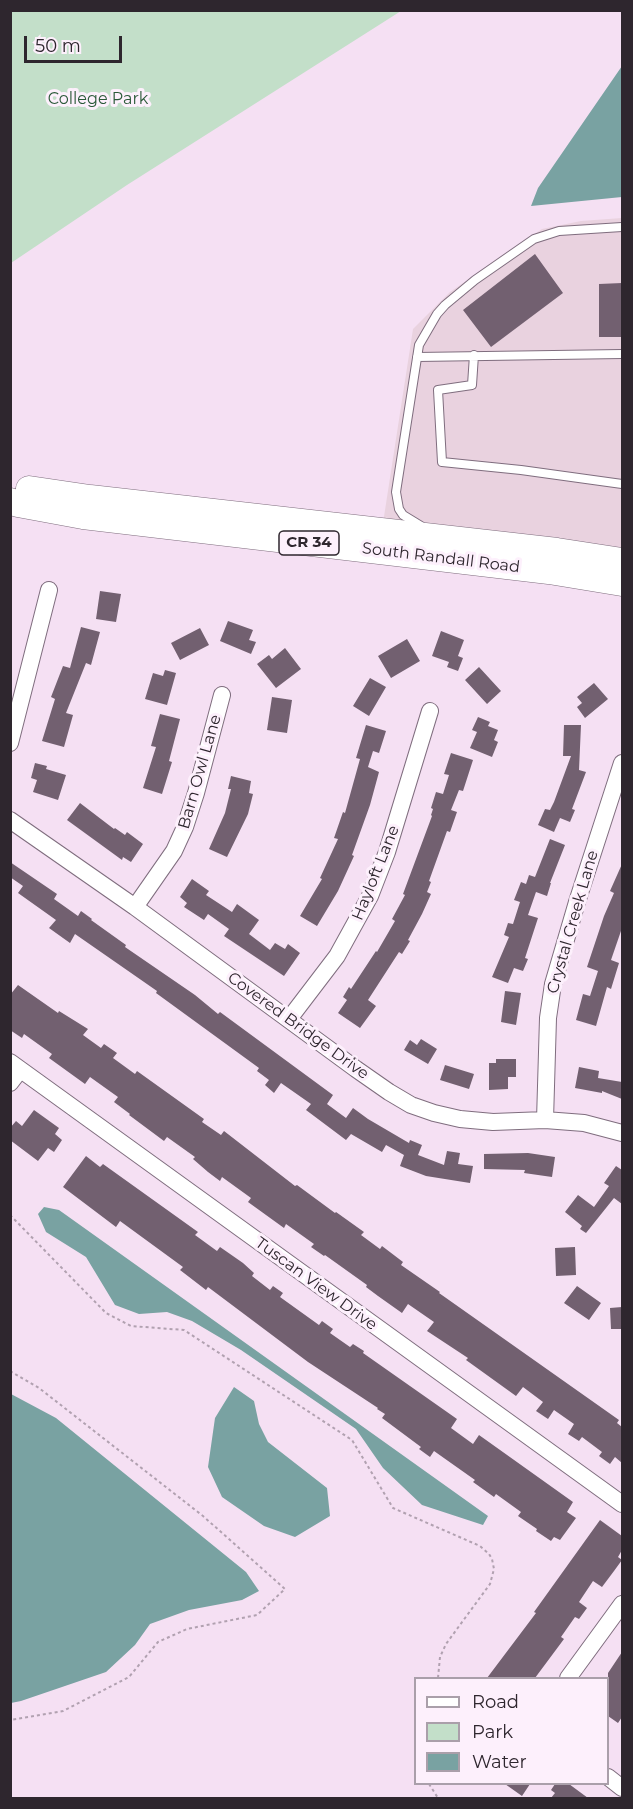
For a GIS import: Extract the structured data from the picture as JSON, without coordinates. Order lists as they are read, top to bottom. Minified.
{"streets":{"main road":["CR 34","South Randall Road"],"street":["Barn Owl Lane","Hayloft Lane","Crystal Creek Lane","Covered Bridge Drive","Tuscan View Drive"]},"crossings":[["Barn Owl Lane","Covered Bridge Drive"],["Hayloft Lane","Covered Bridge Drive"],["Crystal Creek Lane","Covered Bridge Drive"]],"parks":["College Park"],"legend":["Road","Park","Water"],"scale_bar":"50 m"}
